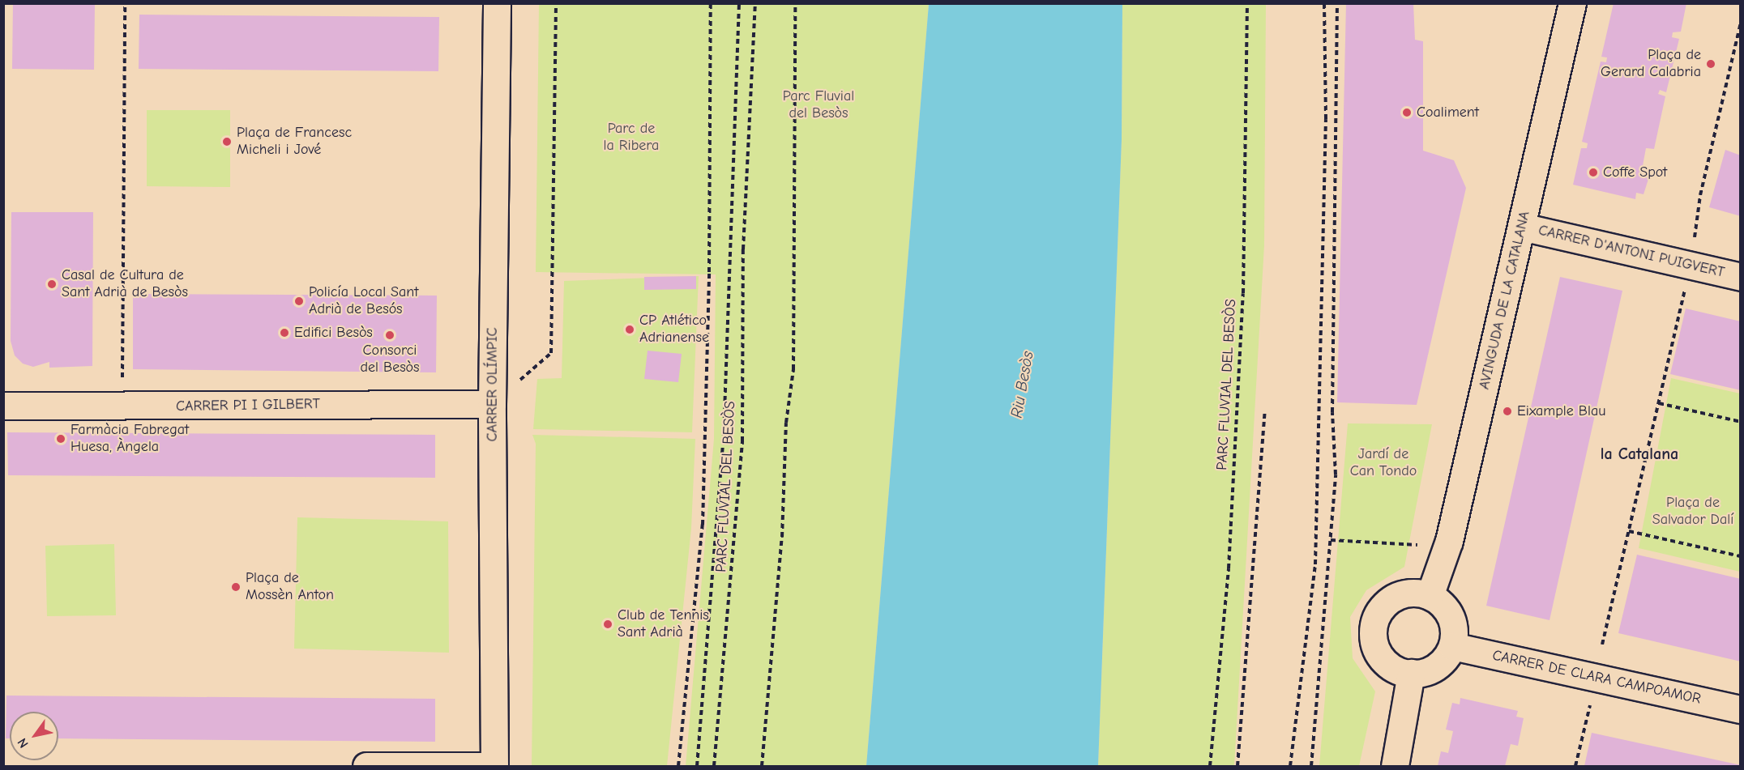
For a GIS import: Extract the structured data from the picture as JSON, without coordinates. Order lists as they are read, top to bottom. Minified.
{"streets":{"street":["CARRER D'ANTONI PUIGVERT","AVINGUDA DE LA CATALANA","CARRER OLÍMPIC","CARRER PI I GILBERT","CARRER DE CLARA CAMPOAMOR"],"path":["PARC FLUVIAL DEL BESÒS"]},"crossings":[["CARRER D'ANTONI PUIGVERT","AVINGUDA DE LA CATALANA"],["AVINGUDA DE LA CATALANA","CARRER DE CLARA CAMPOAMOR"],["CARRER OLÍMPIC","CARRER PI I GILBERT"]],"districts":["la Catalana"],"water":["Riu Besòs"],"parks":["Parc Fluvial del Besòs","Parc de la Ribera","Jardí de Can Tondo","Plaça de Salvador Dalí"],"places":["Plaça de Gerard Calabria","Coaliment","Plaça de Francesc Micheli i Jové","Coffe Spot","Casal de Cultura de Sant Adrià de Besòs","Policía Local Sant Adrià de Besós","CP Atlético Adrianense","Edifici Besòs","Consorci del Besòs","Eixample Blau","Farmàcia Fabregat Huesa, Àngela","Plaça de Mossèn Anton","Club de Tennis Sant Adrià"],"north":"bottom left"}
